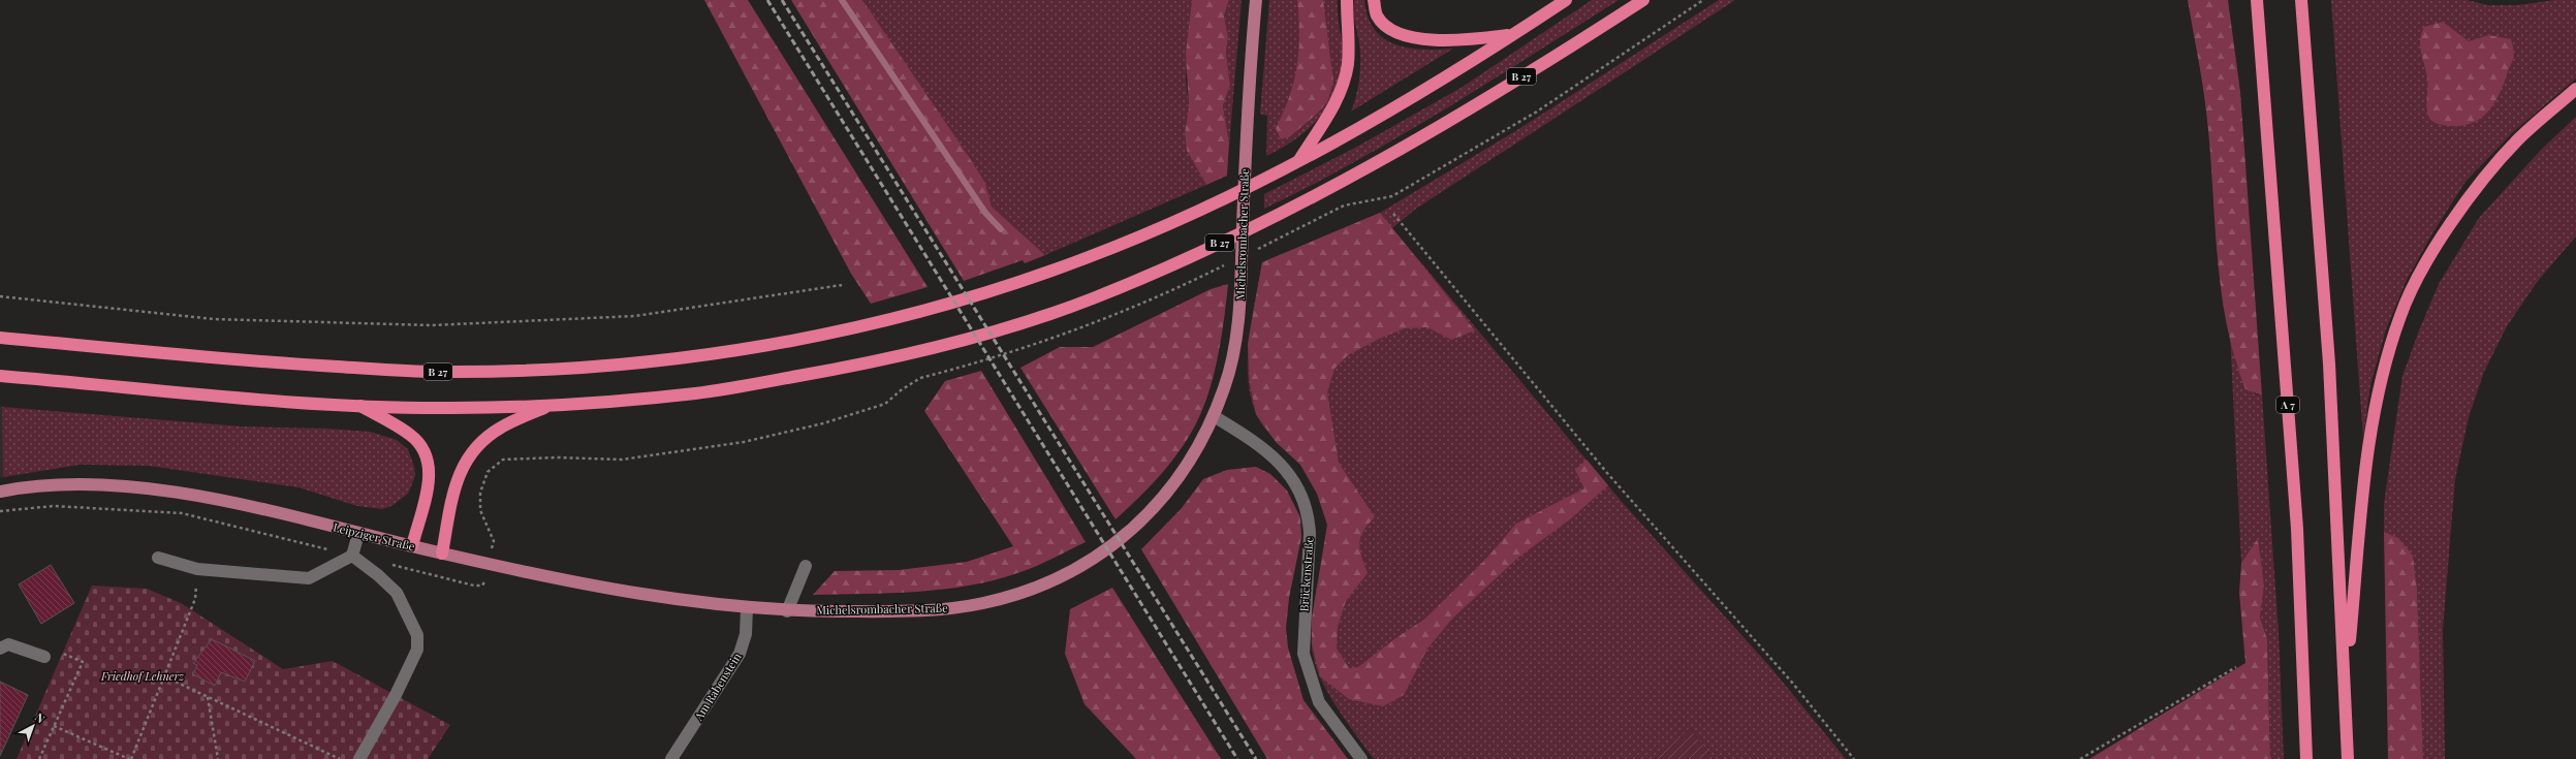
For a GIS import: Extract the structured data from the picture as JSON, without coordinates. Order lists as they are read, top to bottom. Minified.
{"streets":{"highway":["B 27","A 7"],"main road":["Michelsrombacher Straße","Leipziger Straße"],"street":["Brückenstraße","Am Rabenstein"]},"crossings":[["Michelsrombacher Straße","Leipziger Straße"],["Michelsrombacher Straße","Brückenstraße"],["Michelsrombacher Straße","Am Rabenstein"],["Leipziger Straße","Am Rabenstein"]],"parks":["Friedhof Lehnerz"],"north":"top right"}
